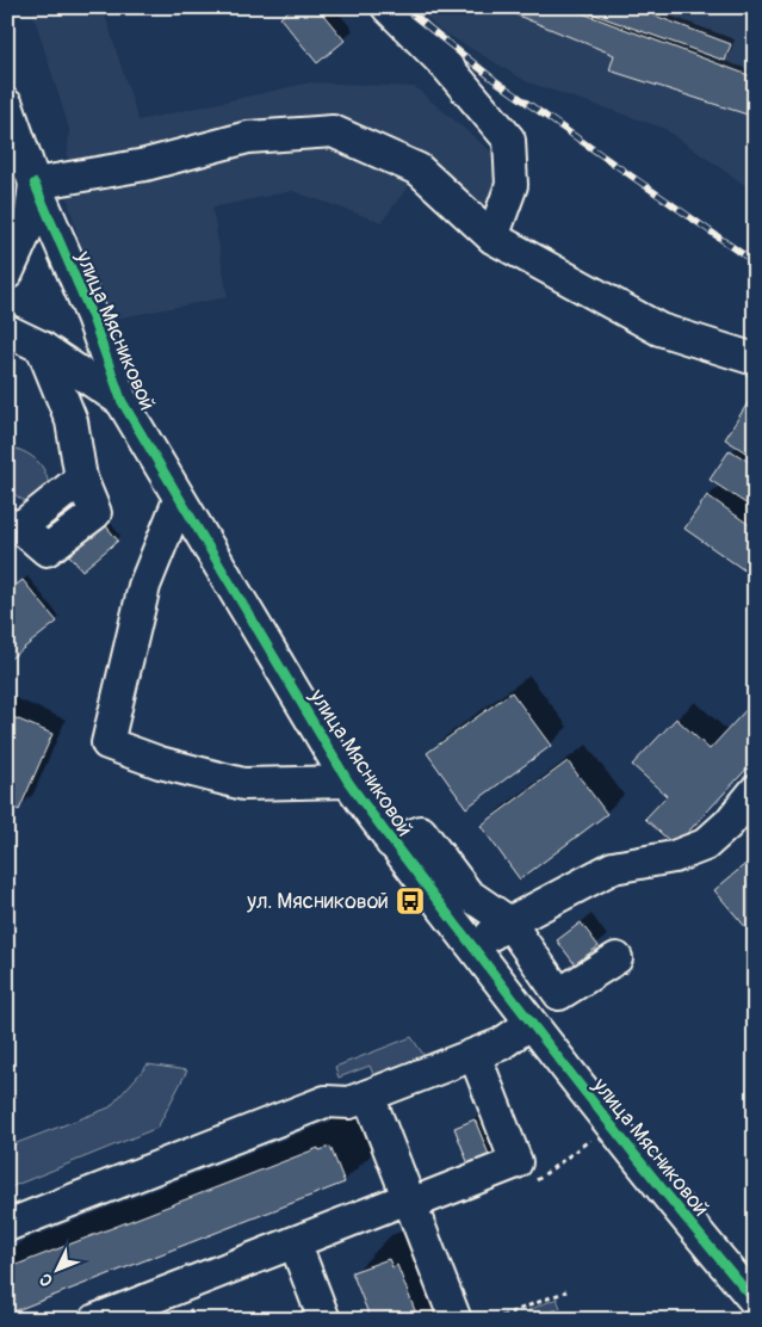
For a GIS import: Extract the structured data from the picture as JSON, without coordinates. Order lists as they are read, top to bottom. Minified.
{"streets":{"street":["улица Мясниковой"]},"places":{"bus stop":["ул. Мясниковой"]},"north":"bottom left"}
